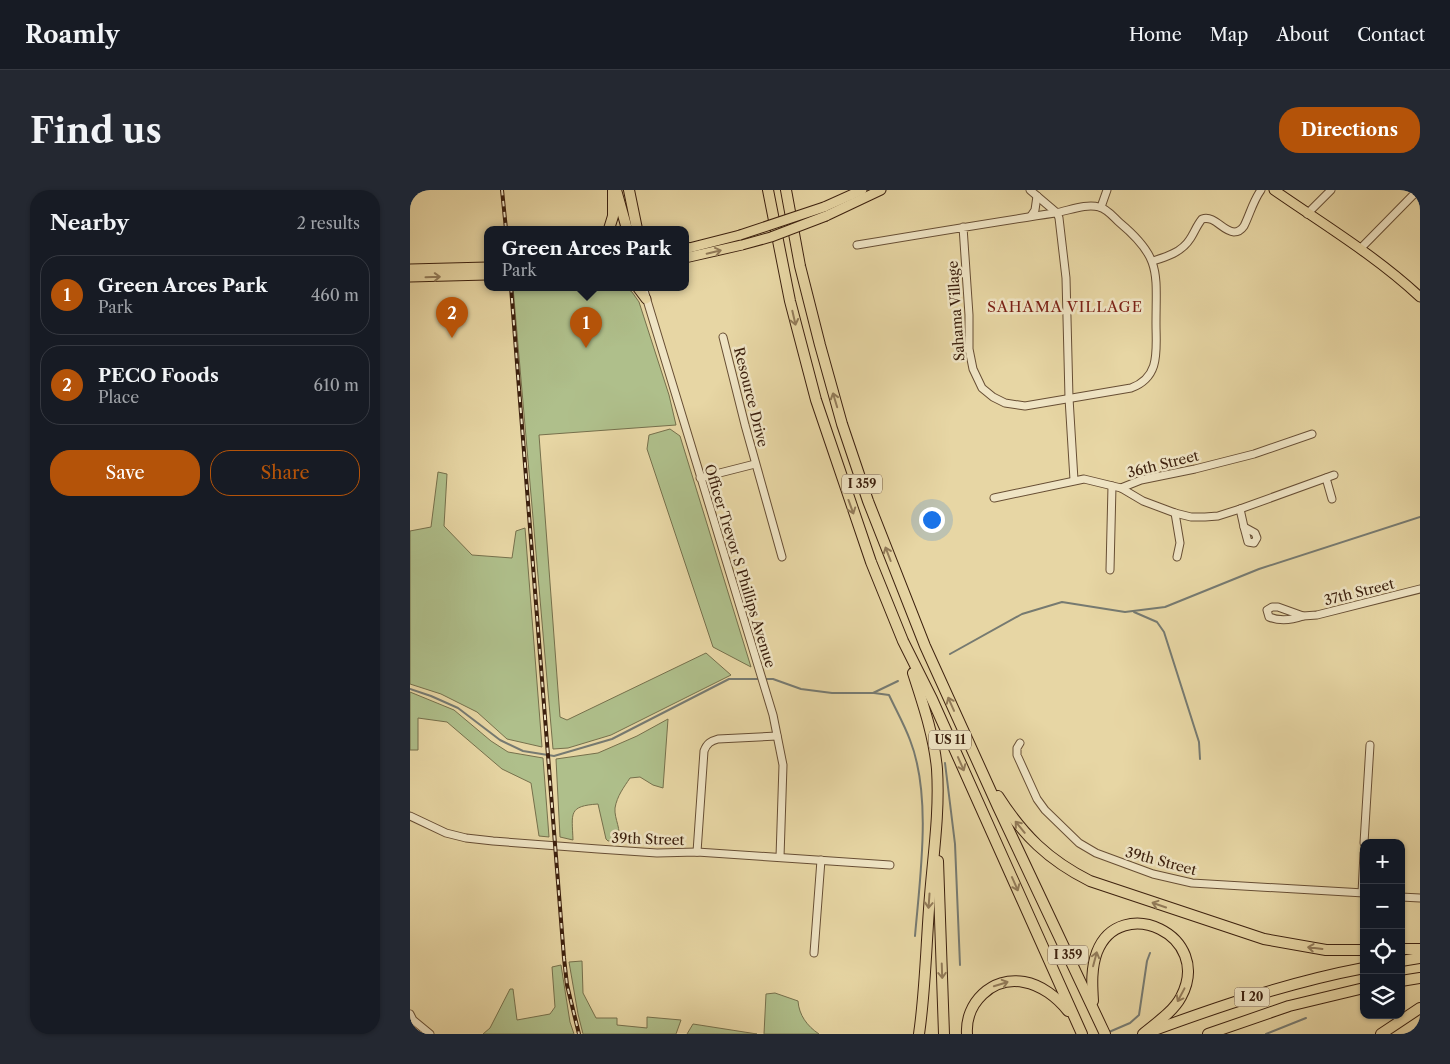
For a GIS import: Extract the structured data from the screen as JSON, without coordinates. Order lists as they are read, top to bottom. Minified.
{"streets":{"highway":["I 359","US 11","I 20"],"street":["Sahama Village","Resource Drive","36th Street","Officer Trevor S Phillips Avenue","37th Street","39th Street"]},"crossings":[["Resource Drive","Officer Trevor S Phillips Avenue"],["I 359","US 11"],["Officer Trevor S Phillips Avenue","39th Street"]],"districts":["SAHAMA VILLAGE"],"page":{"header":"Roamly","nav":["Home","Map","About","Contact"],"buttons":["Directions",["Save","Share"]],"title":"Find us","heading":["Nearby","2 results"],"popup":["Green Arces Park","Park"],"list":[{"mark":"1","name":"Green Arces Park","note":"Park","value":"460 m"},{"mark":"2","name":"PECO Foods","note":"Place","value":"610 m"}],"pins":["2","1"],"map_buttons":["+","−"]}}
